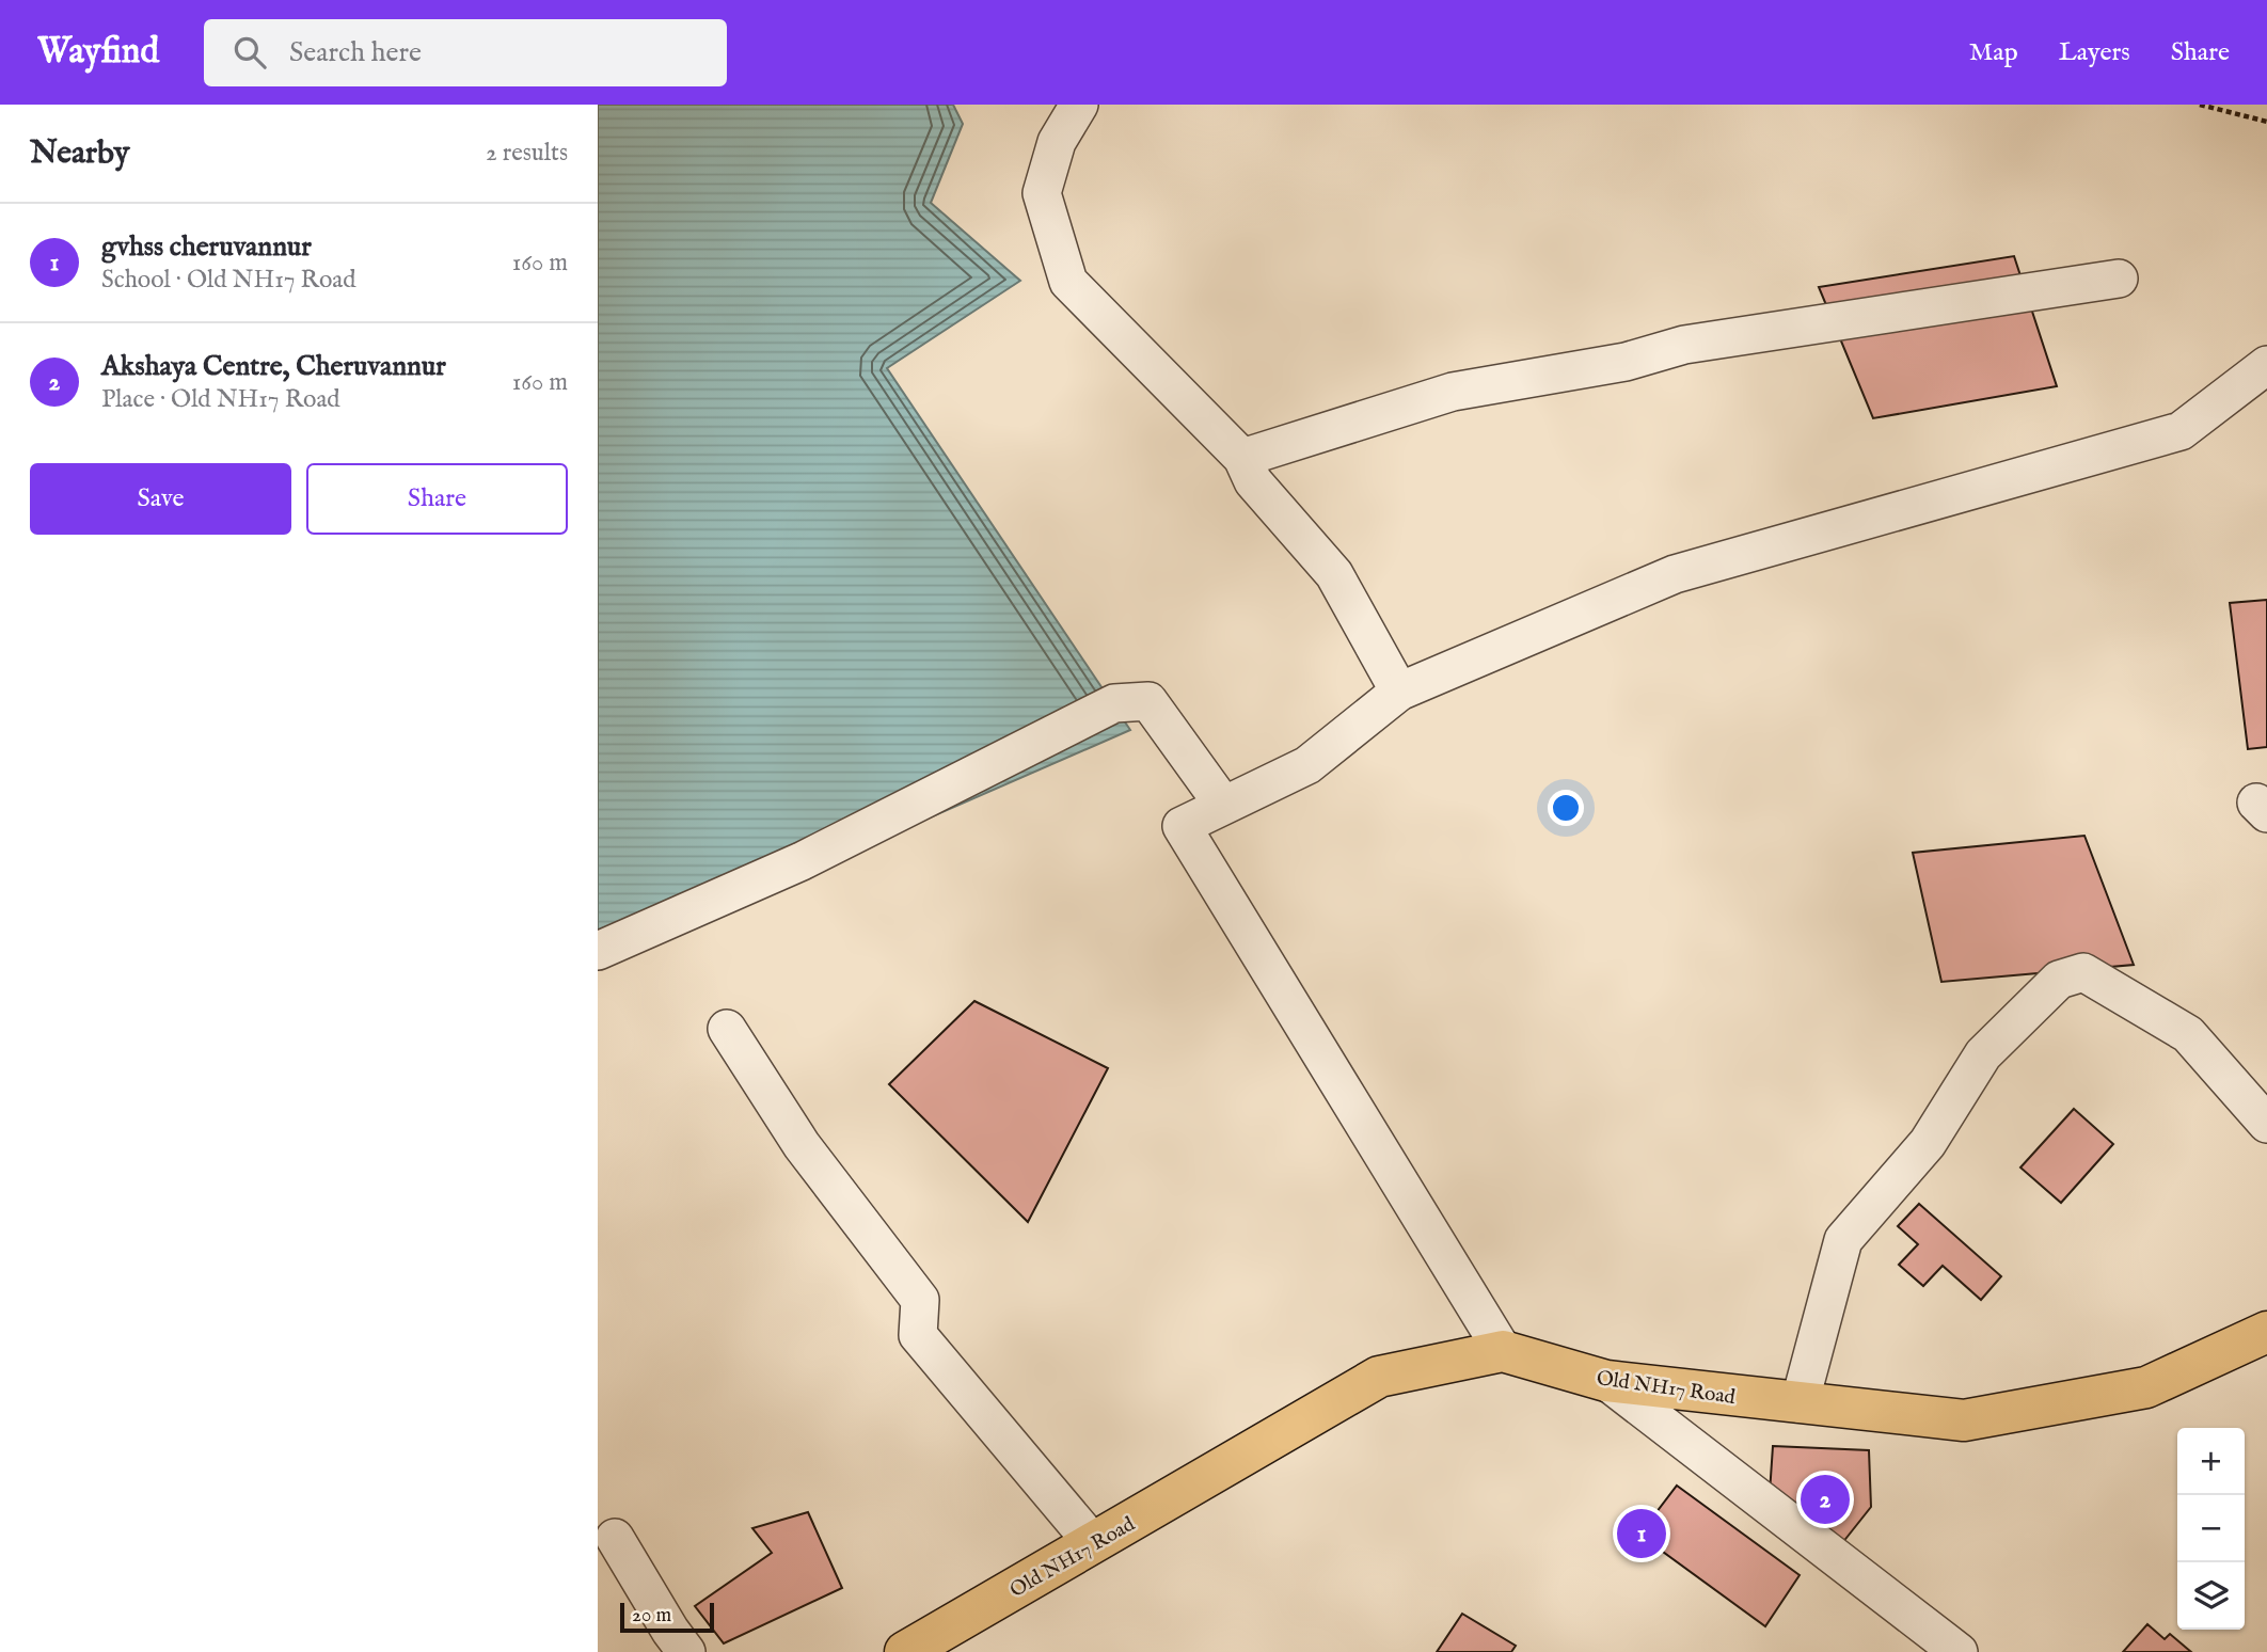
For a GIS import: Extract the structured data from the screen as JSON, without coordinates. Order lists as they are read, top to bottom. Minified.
{"streets":{"main road":["Old NH17 Road"]},"scale_bar":"20 m","page":{"header":"Wayfind","search":"Search here","nav":["Map","Layers","Share"],"heading":["Nearby","2 results"],"list":[{"mark":"1","name":"gvhss cheruvannur","note":"School · Old NH17 Road","value":"160 m"},{"mark":"2","name":"Akshaya Centre, Cheruvannur","note":"Place · Old NH17 Road","value":"160 m"}],"buttons":["Save","Share"],"map_buttons":["+","−"],"pins":["2","1"],"scale":"20 m"}}
